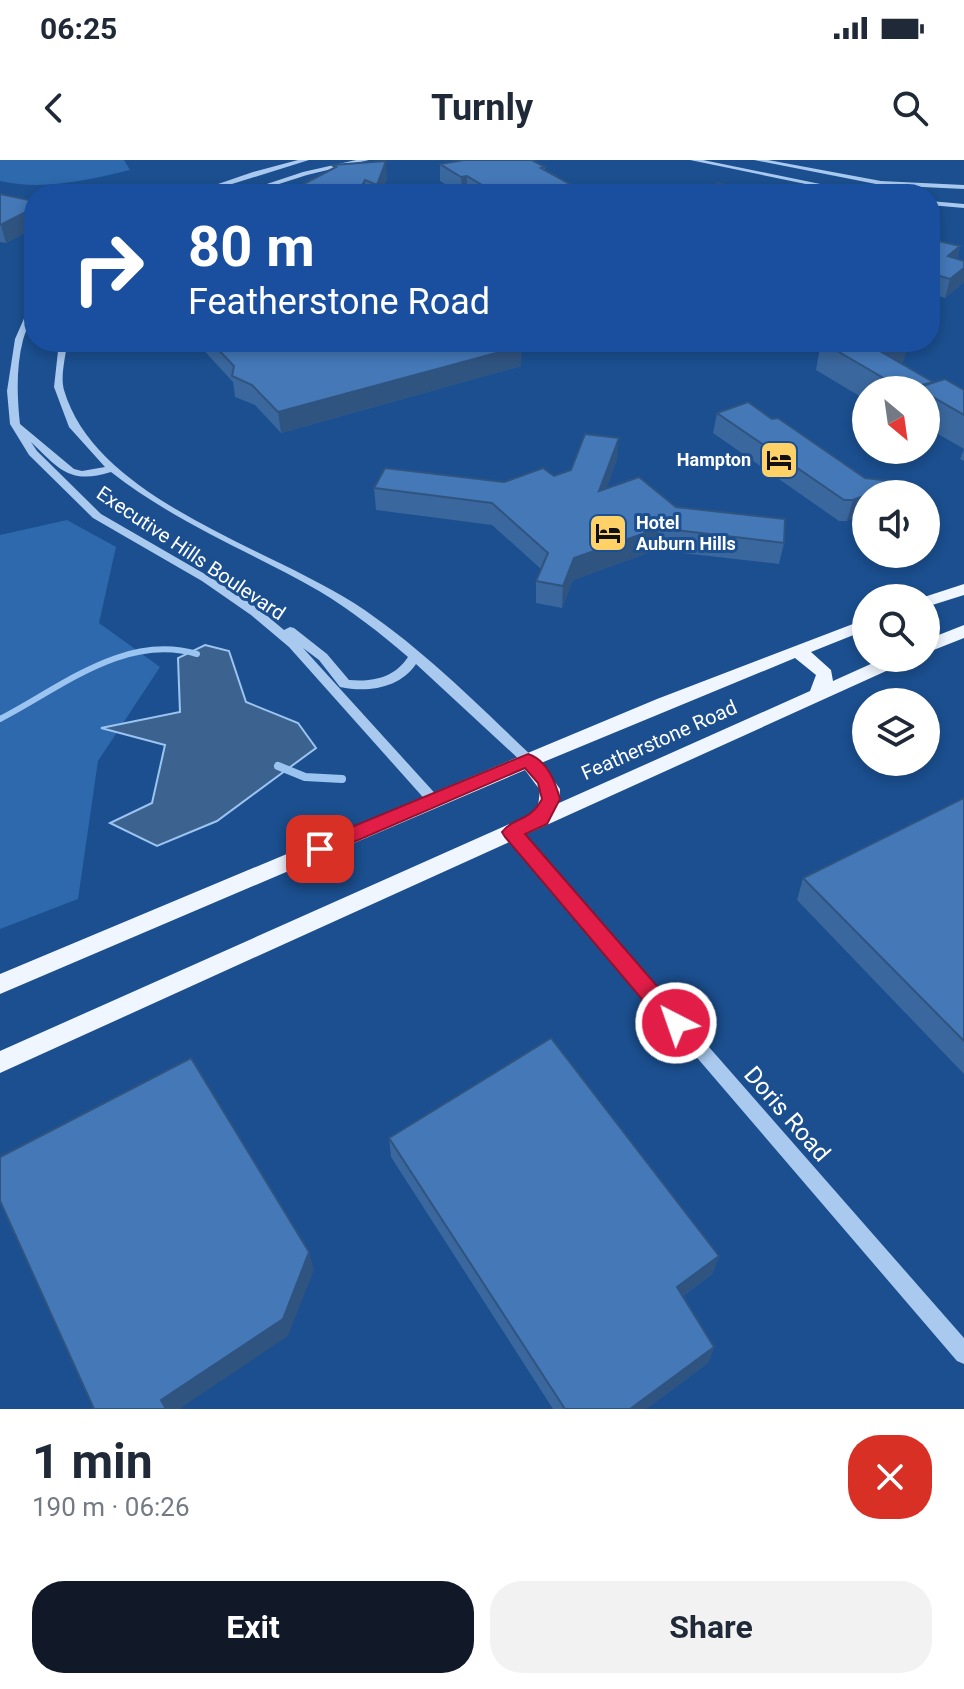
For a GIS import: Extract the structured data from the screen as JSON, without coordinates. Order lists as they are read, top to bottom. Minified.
{"streets":{"main road":["Featherstone Road"],"street":["Executive Hills Boulevard","Doris Road"]},"crossings":[["Executive Hills Boulevard","Featherstone Road"],["Featherstone Road","Doris Road"]],"places":{"hotel":["Hampton","Hotel Auburn Hills"]},"north":"bottom right","page":{"status":"06:25","header":"Turnly","turn":["80 m","Featherstone Road"],"heading":["1 min","190 m · 06:26"],"buttons":["Exit","Share"]}}
